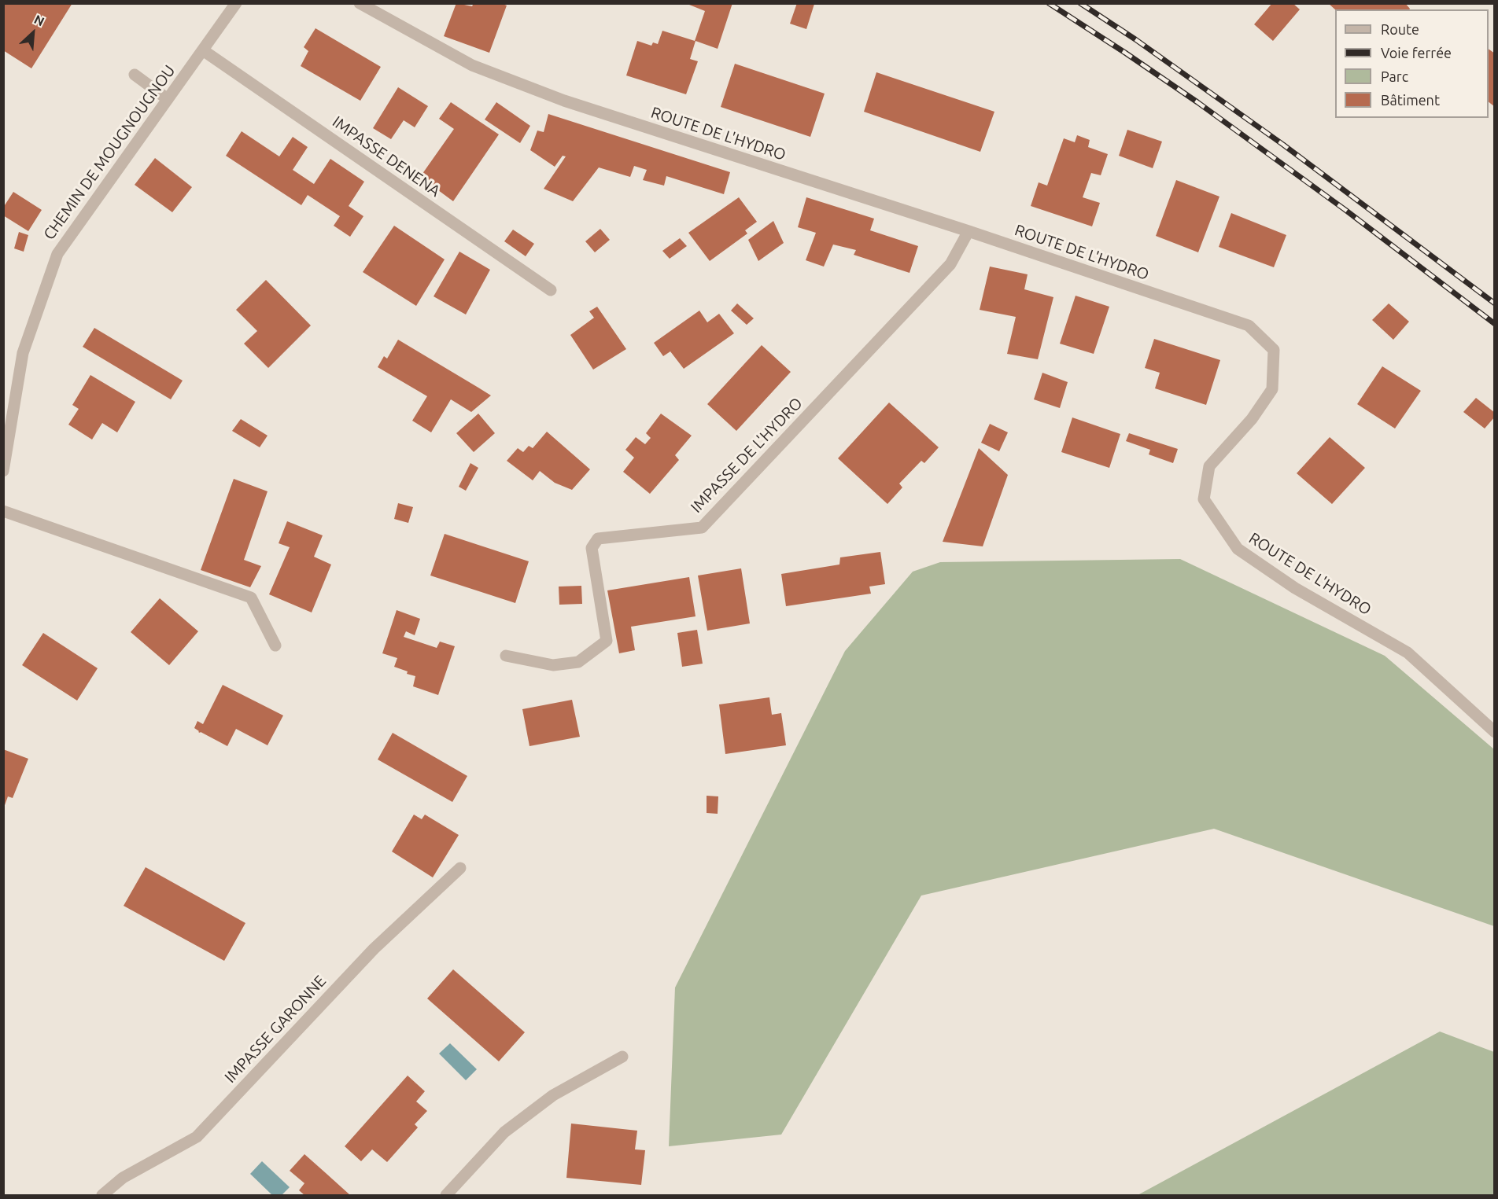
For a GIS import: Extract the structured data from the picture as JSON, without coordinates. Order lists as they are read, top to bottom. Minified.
{"streets":{"street":["ROUTE DE L'HYDRO","CHEMIN DE MOUGNOUGNOU","IMPASSE DENENA","IMPASSE DE L'HYDRO","IMPASSE GARONNE"]},"crossings":[["ROUTE DE L'HYDRO","IMPASSE DE L'HYDRO"],["CHEMIN DE MOUGNOUGNOU","IMPASSE DENENA"]],"legend":["Route","Voie ferrée","Parc","Bâtiment"],"north":"top right"}
